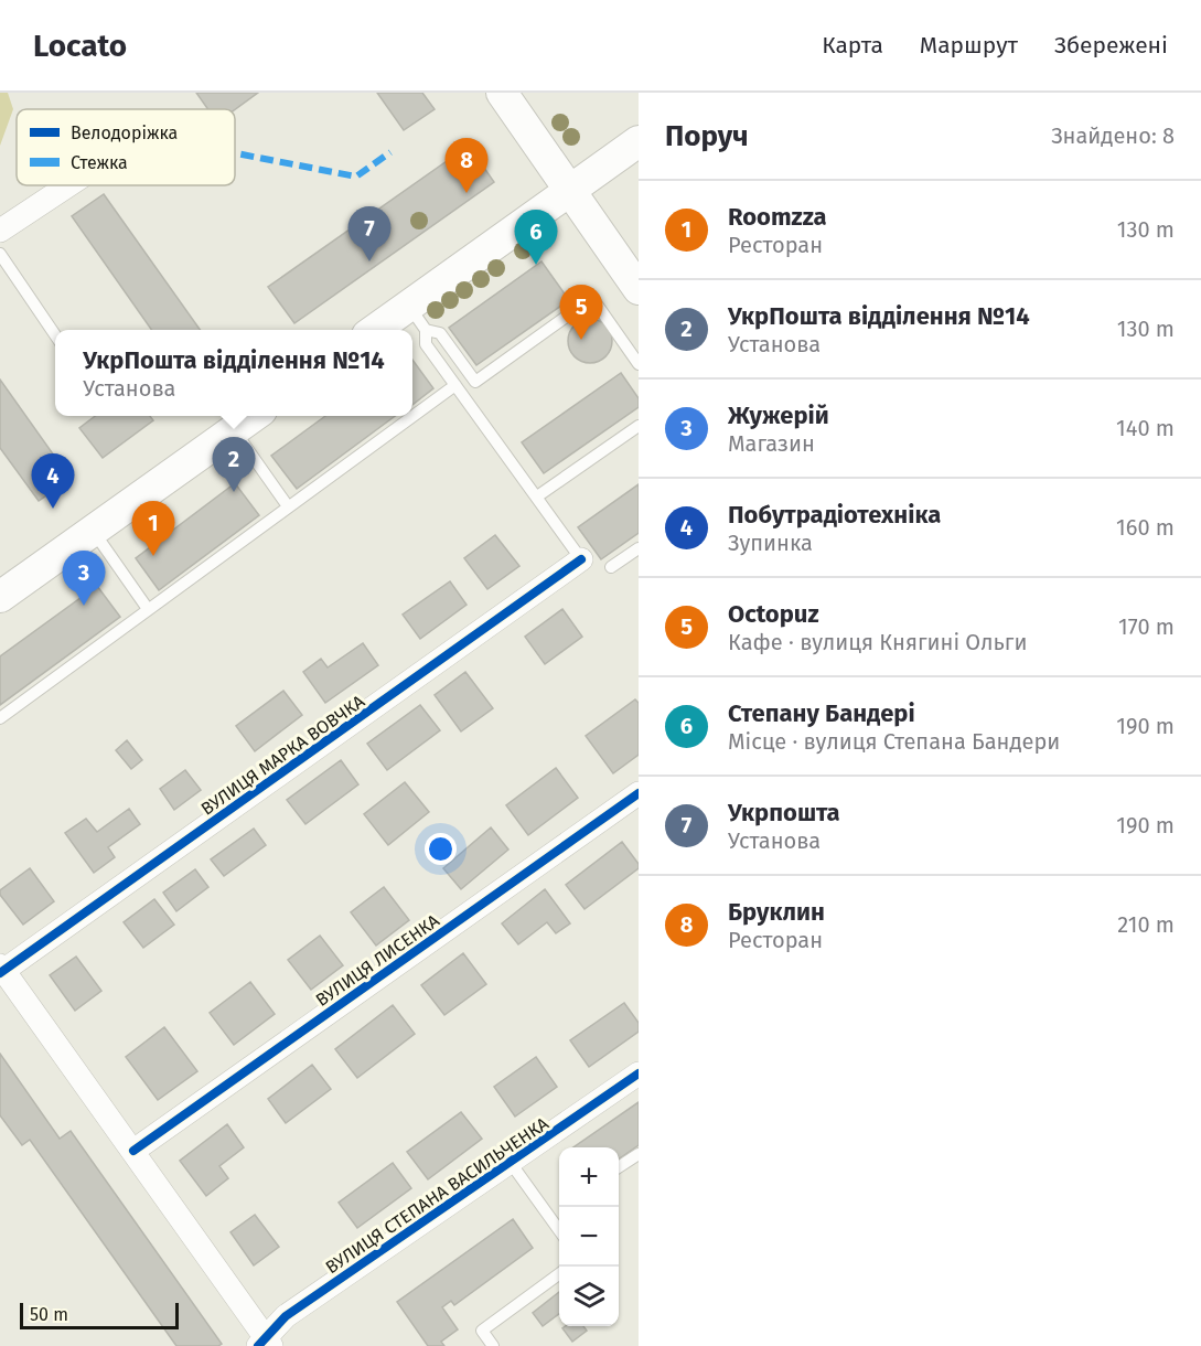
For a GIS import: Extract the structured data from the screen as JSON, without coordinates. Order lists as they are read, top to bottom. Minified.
{"streets":{"street":["ВУЛИЦЯ МАРКА ВОВЧКА","ВУЛИЦЯ ЛИСЕНКА","ВУЛИЦЯ СТЕПАНА ВАСИЛЬЧЕНКА"]},"legend":["Велодоріжка","Стежка"],"scale_bar":"50 m","page":{"header":"Locato","nav":["Карта","Маршрут","Збережені"],"heading":["Поруч","Знайдено: 8"],"pins":["8","7","6","5","2","4","1","3"],"list":[{"mark":"1","name":"Roomzza","note":"Ресторан","value":"130 m"},{"mark":"2","name":"УкрПошта відділення №14","note":"Установа","value":"130 m"},{"mark":"3","name":"Жужерій","note":"Магазин","value":"140 m"},{"mark":"4","name":"Побутрадіотехніка","note":"Зупинка","value":"160 m"},{"mark":"5","name":"Octopuz","note":"Кафе · вулиця Княгині Ольги","value":"170 m"},{"mark":"6","name":"Степану Бандері","note":"Місце · вулиця Степана Бандери","value":"190 m"},{"mark":"7","name":"Укрпошта","note":"Установа","value":"190 m"},{"mark":"8","name":"Бруклин","note":"Ресторан","value":"210 m"}],"popup":["УкрПошта відділення №14","Установа"],"map_buttons":["+","−"],"scale":"50 m"}}
